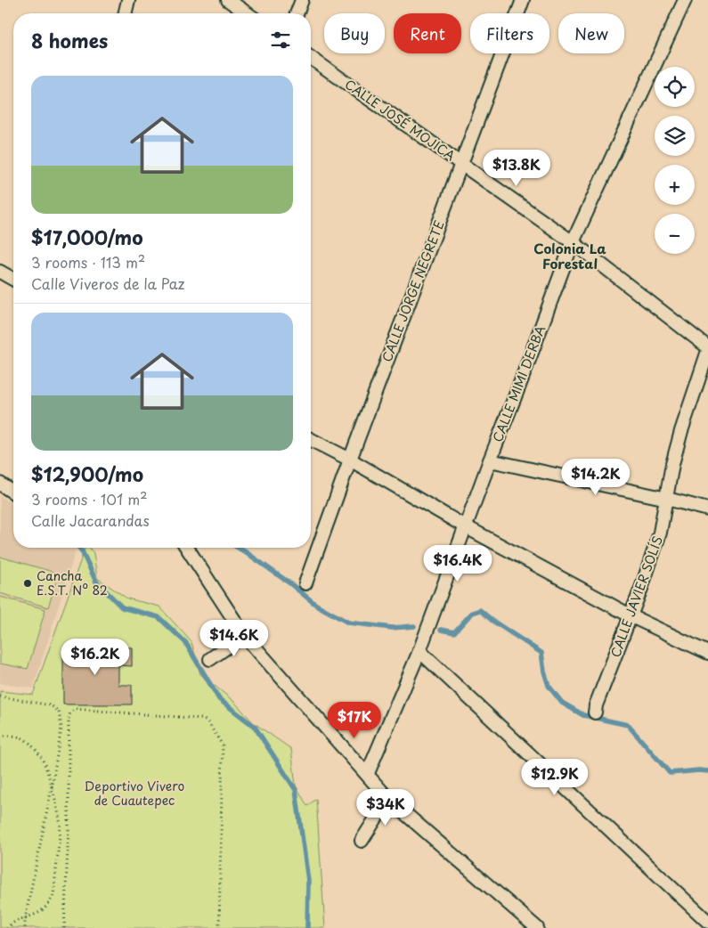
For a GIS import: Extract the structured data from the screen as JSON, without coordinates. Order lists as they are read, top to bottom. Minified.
{"streets":{"street":["CALLE JOSÉ MOJICA","CALLE JORGE NEGRETE","CALLE MIMI DERBA","CALLE JAVIER SOLÍS"]},"crossings":[["CALLE JOSÉ MOJICA","CALLE JORGE NEGRETE"],["CALLE JOSÉ MOJICA","CALLE MIMI DERBA"],["CALLE JOSÉ MOJICA","CALLE JAVIER SOLÍS"]],"districts":["Colonia La Forestal"],"parks":["Deportivo Vivero de Cuautepec"],"places":["Cancha E.S.T. Nº 82"],"page":{"chip":["Buy","Rent","Filters","New"],"heading":"8 homes","map_buttons":["+","−"],"list":[{"name":"$17,000/mo","note":"3 rooms · 113 m² · Calle Viveros de la Paz"},{"name":"$12,900/mo","note":"3 rooms · 101 m² · Calle Jacarandas"}],"price":["$13.8K","$14.2K","$16.4K","$14.6K","$16.2K","$17K","$12.9K","$34K"]}}
